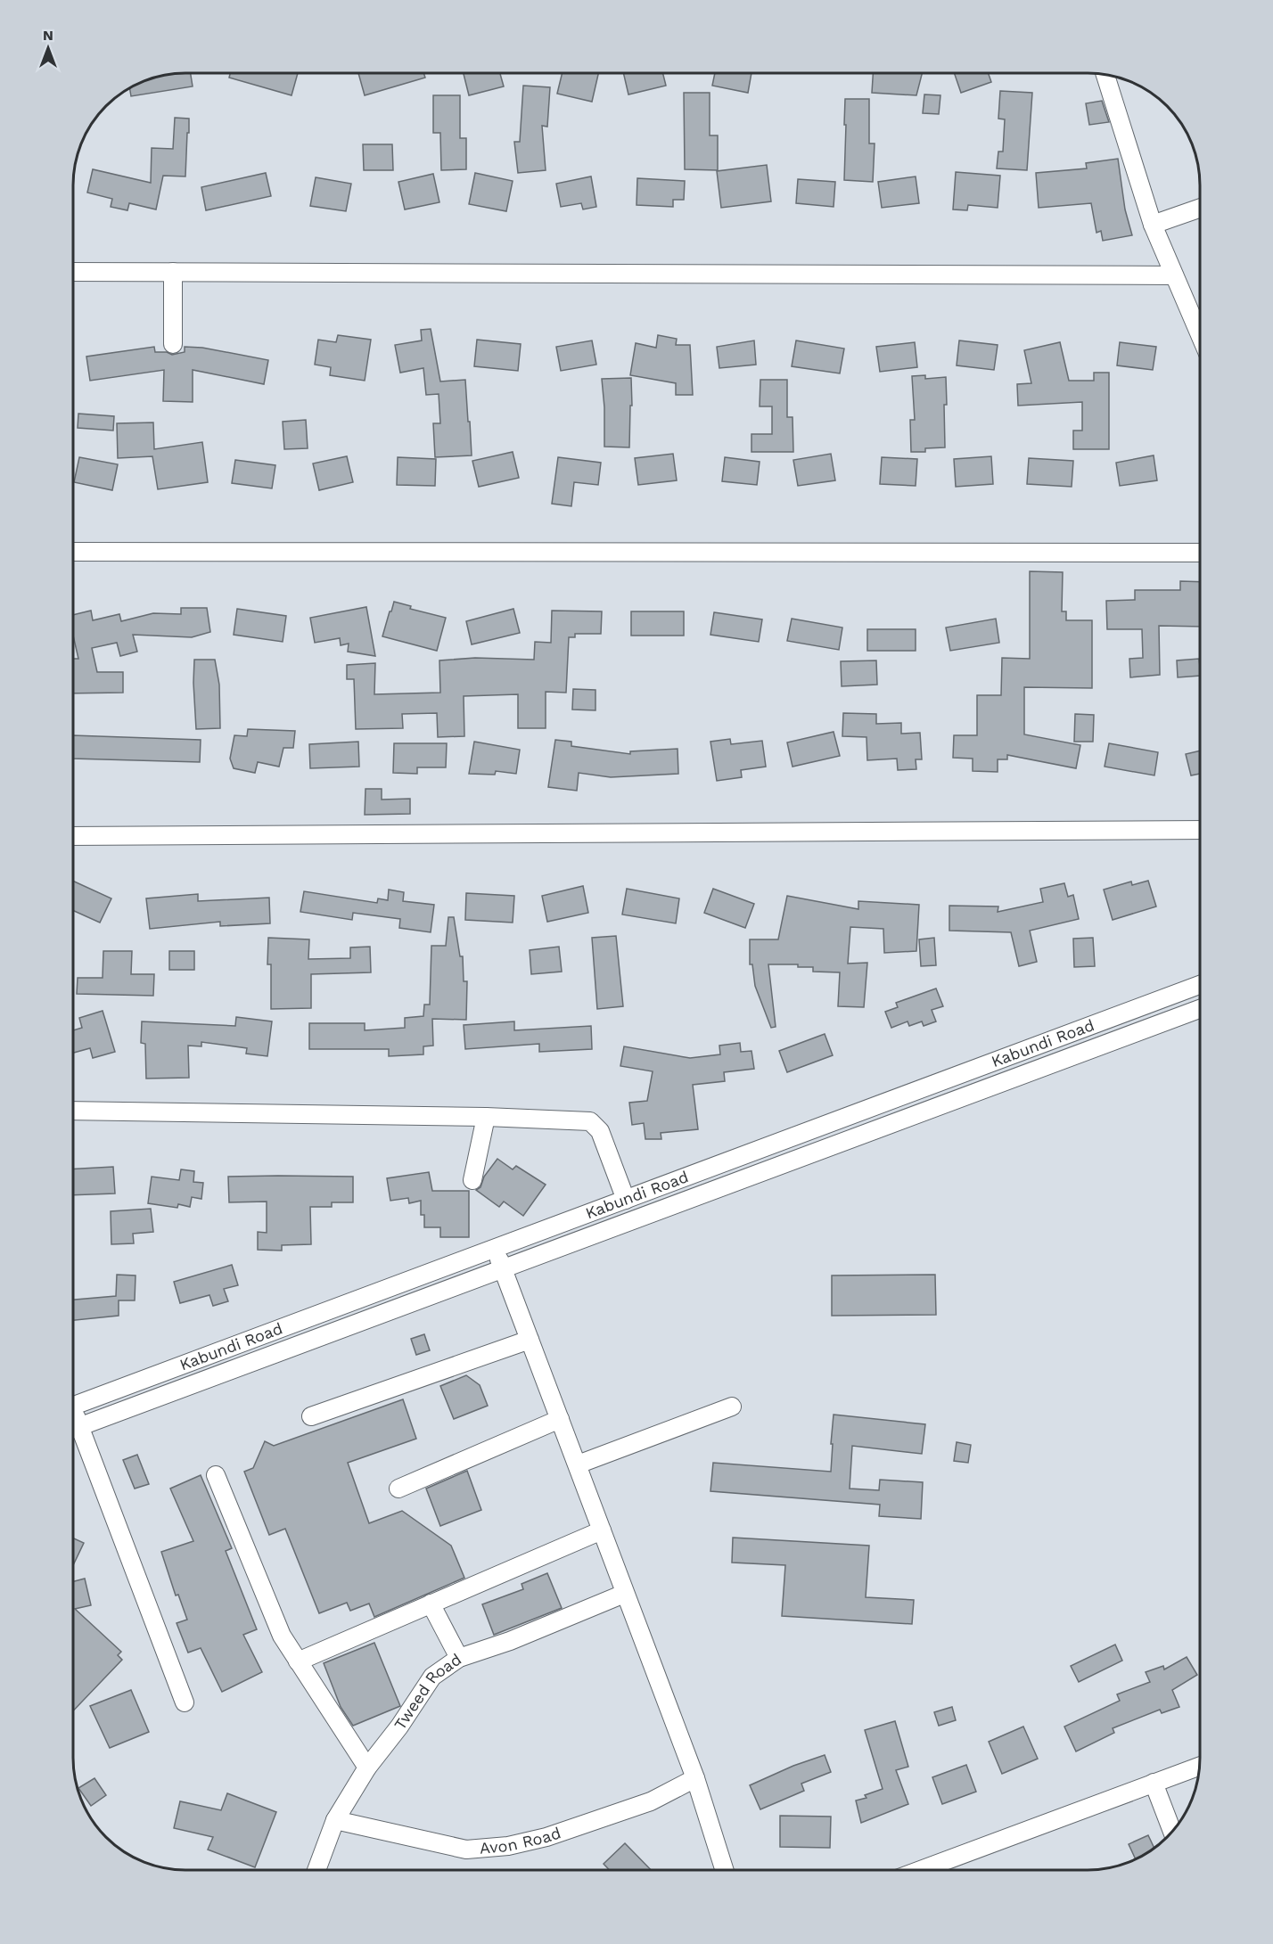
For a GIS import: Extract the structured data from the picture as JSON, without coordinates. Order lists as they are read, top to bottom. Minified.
{"streets":{"street":["Kabundi Road","Tweed Road","Avon Road"]},"crossings":[["Tweed Road","Avon Road"]],"north":"top"}
